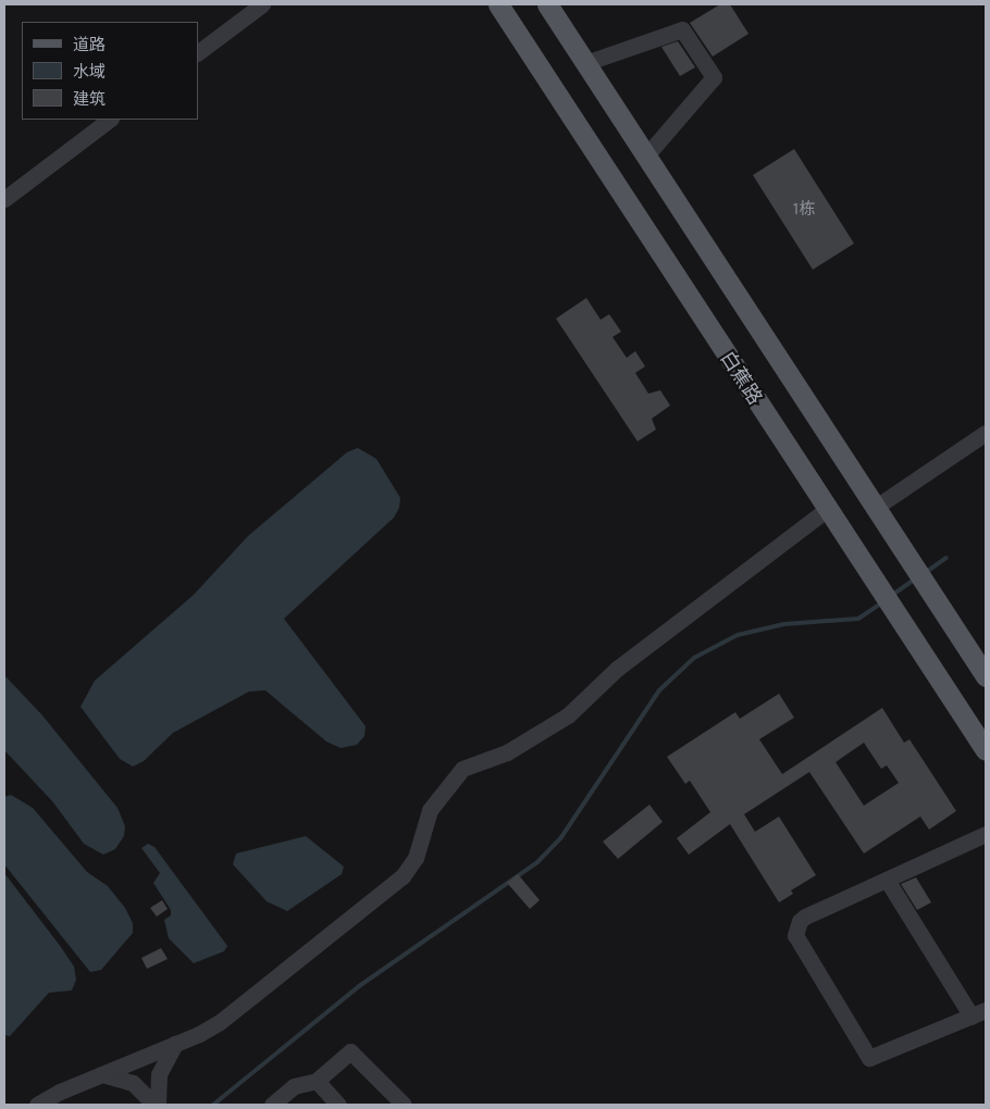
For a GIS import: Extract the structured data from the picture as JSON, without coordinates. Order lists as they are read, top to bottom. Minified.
{"streets":{"main road":["白蕉路"]},"house_numbers":["1栋"],"legend":["道路","水域","建筑"]}
